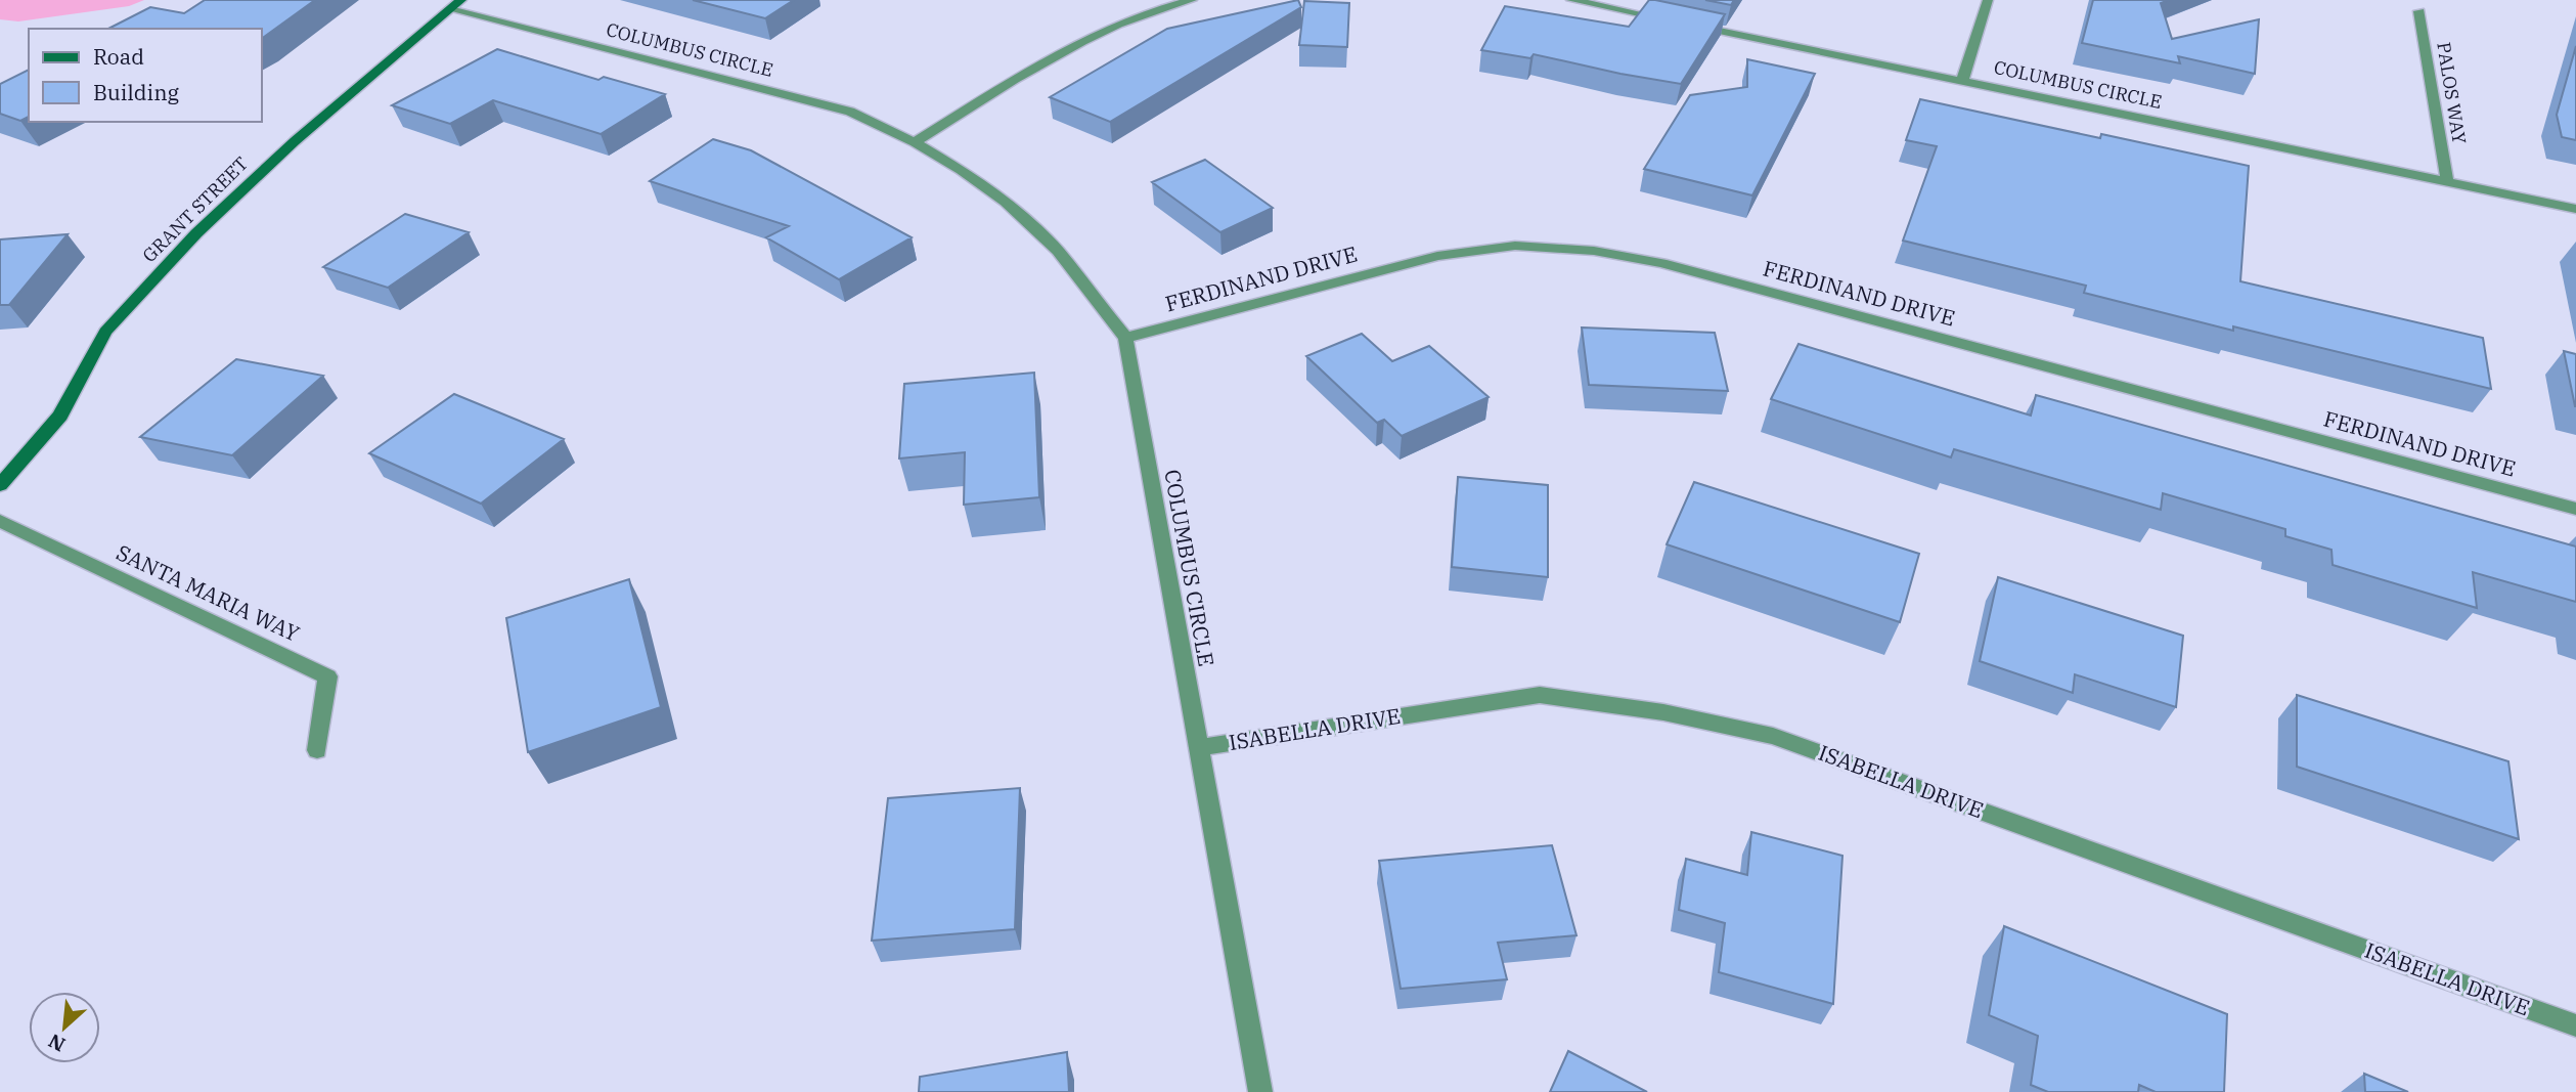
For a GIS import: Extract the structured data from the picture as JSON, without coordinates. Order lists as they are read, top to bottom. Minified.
{"streets":{"street":["COLUMBUS CIRCLE","PALOS WAY","GRANT STREET","FERDINAND DRIVE","SANTA MARIA WAY","ISABELLA DRIVE"]},"crossings":[["COLUMBUS CIRCLE","PALOS WAY"],["COLUMBUS CIRCLE","GRANT STREET"],["COLUMBUS CIRCLE","FERDINAND DRIVE"],["COLUMBUS CIRCLE","ISABELLA DRIVE"]],"legend":["Road","Building"],"north":"bottom left"}
